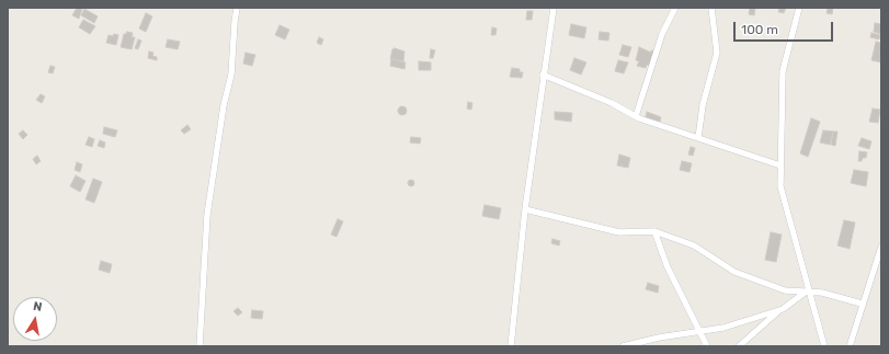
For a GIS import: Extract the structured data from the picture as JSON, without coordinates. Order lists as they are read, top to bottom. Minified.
{"scale_bar":"100 m","north":"top"}
